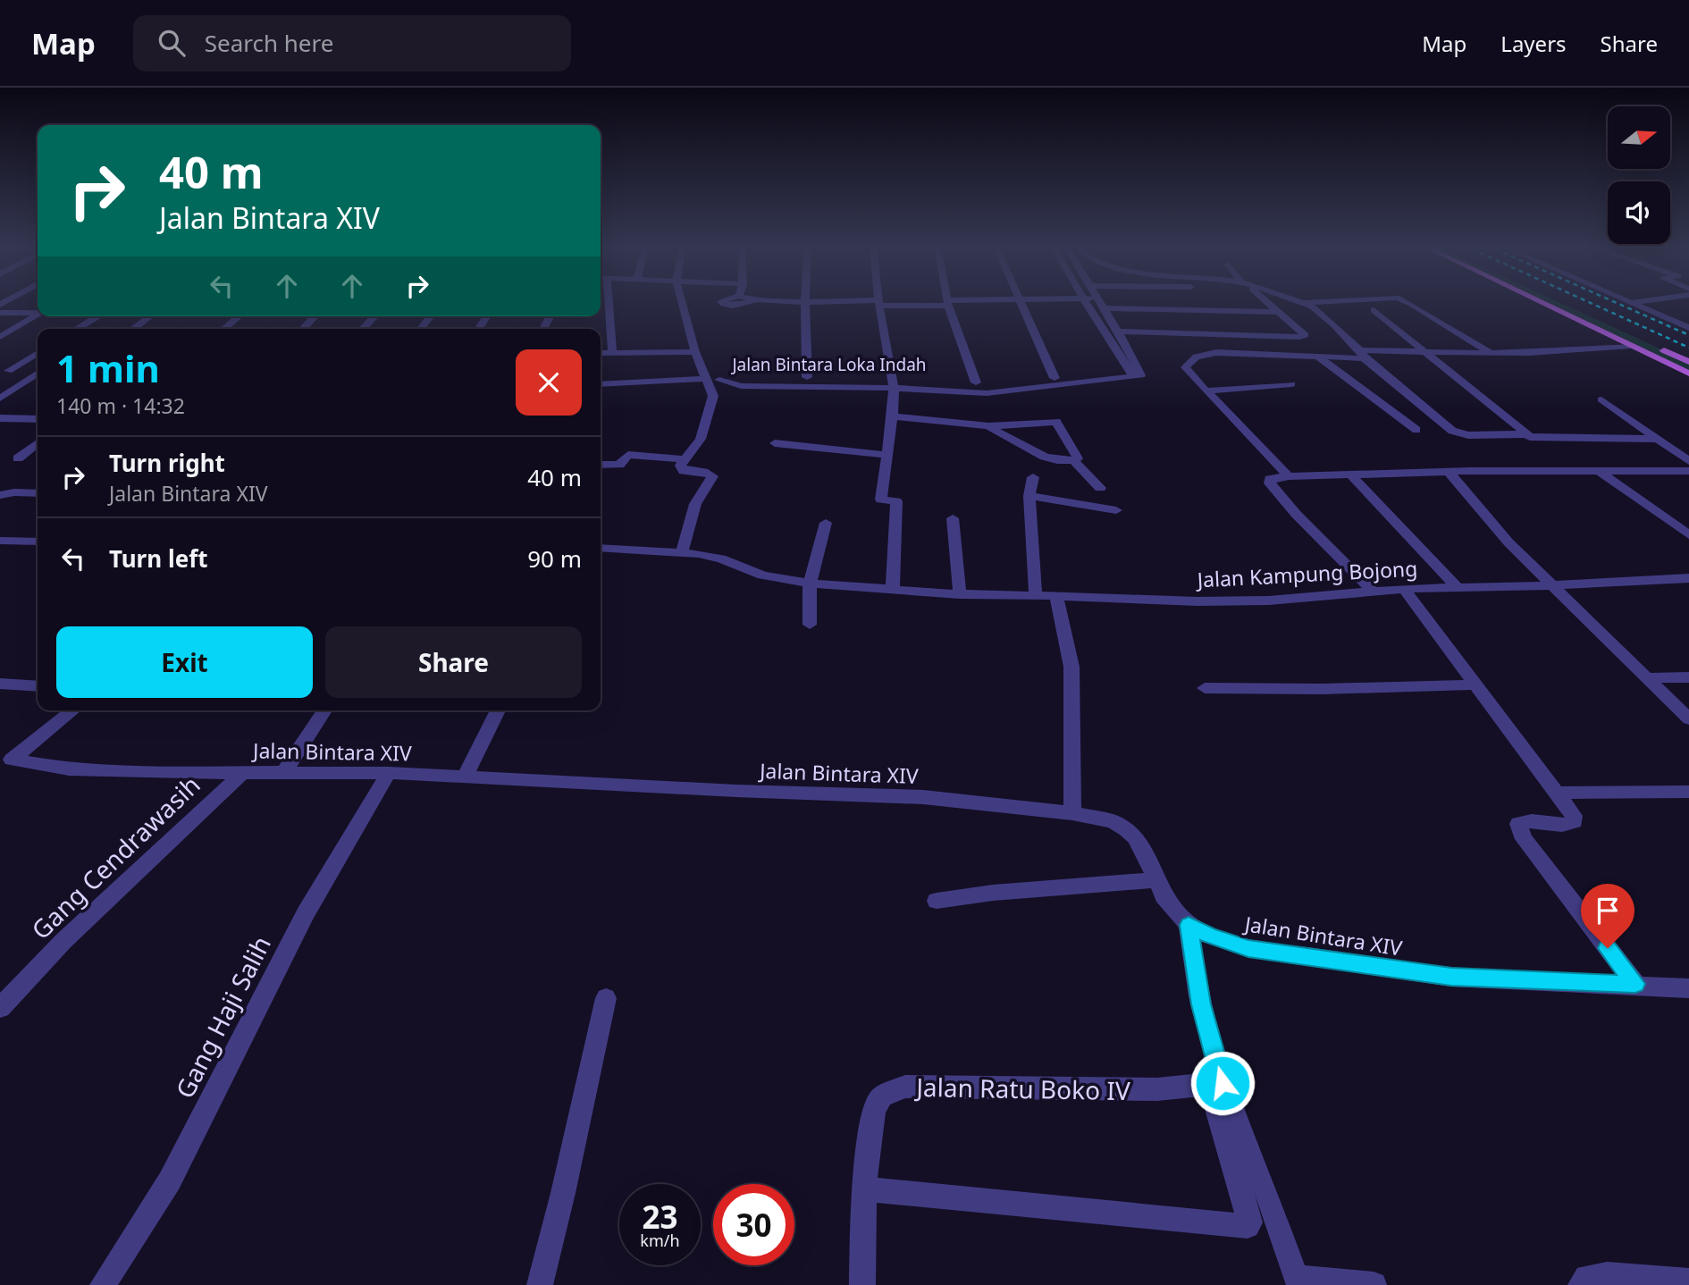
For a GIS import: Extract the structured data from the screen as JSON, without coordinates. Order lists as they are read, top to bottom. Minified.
{"streets":{"street":["Jalan Bintara Loka Indah","Jalan Kampung Bojong","Jalan Bintara XIV","Gang Cendrawasih","Gang Haji Salih","Jalan Ratu Boko IV"]},"crossings":[["Jalan Bintara XIV","Gang Cendrawasih"],["Jalan Bintara XIV","Gang Haji Salih"]],"north":"right","page":{"header":"Map","search":"Search here","nav":["Map","Layers","Share"],"turn":["40 m","Jalan Bintara XIV"],"heading":["1 min","140 m · 14:32"],"list":[{"name":"Turn right","note":"Jalan Bintara XIV","value":"40 m"},{"name":"Turn left","value":"90 m"}],"buttons":["Exit","Share"],"speed":"23 km/h","limit":"30"}}
